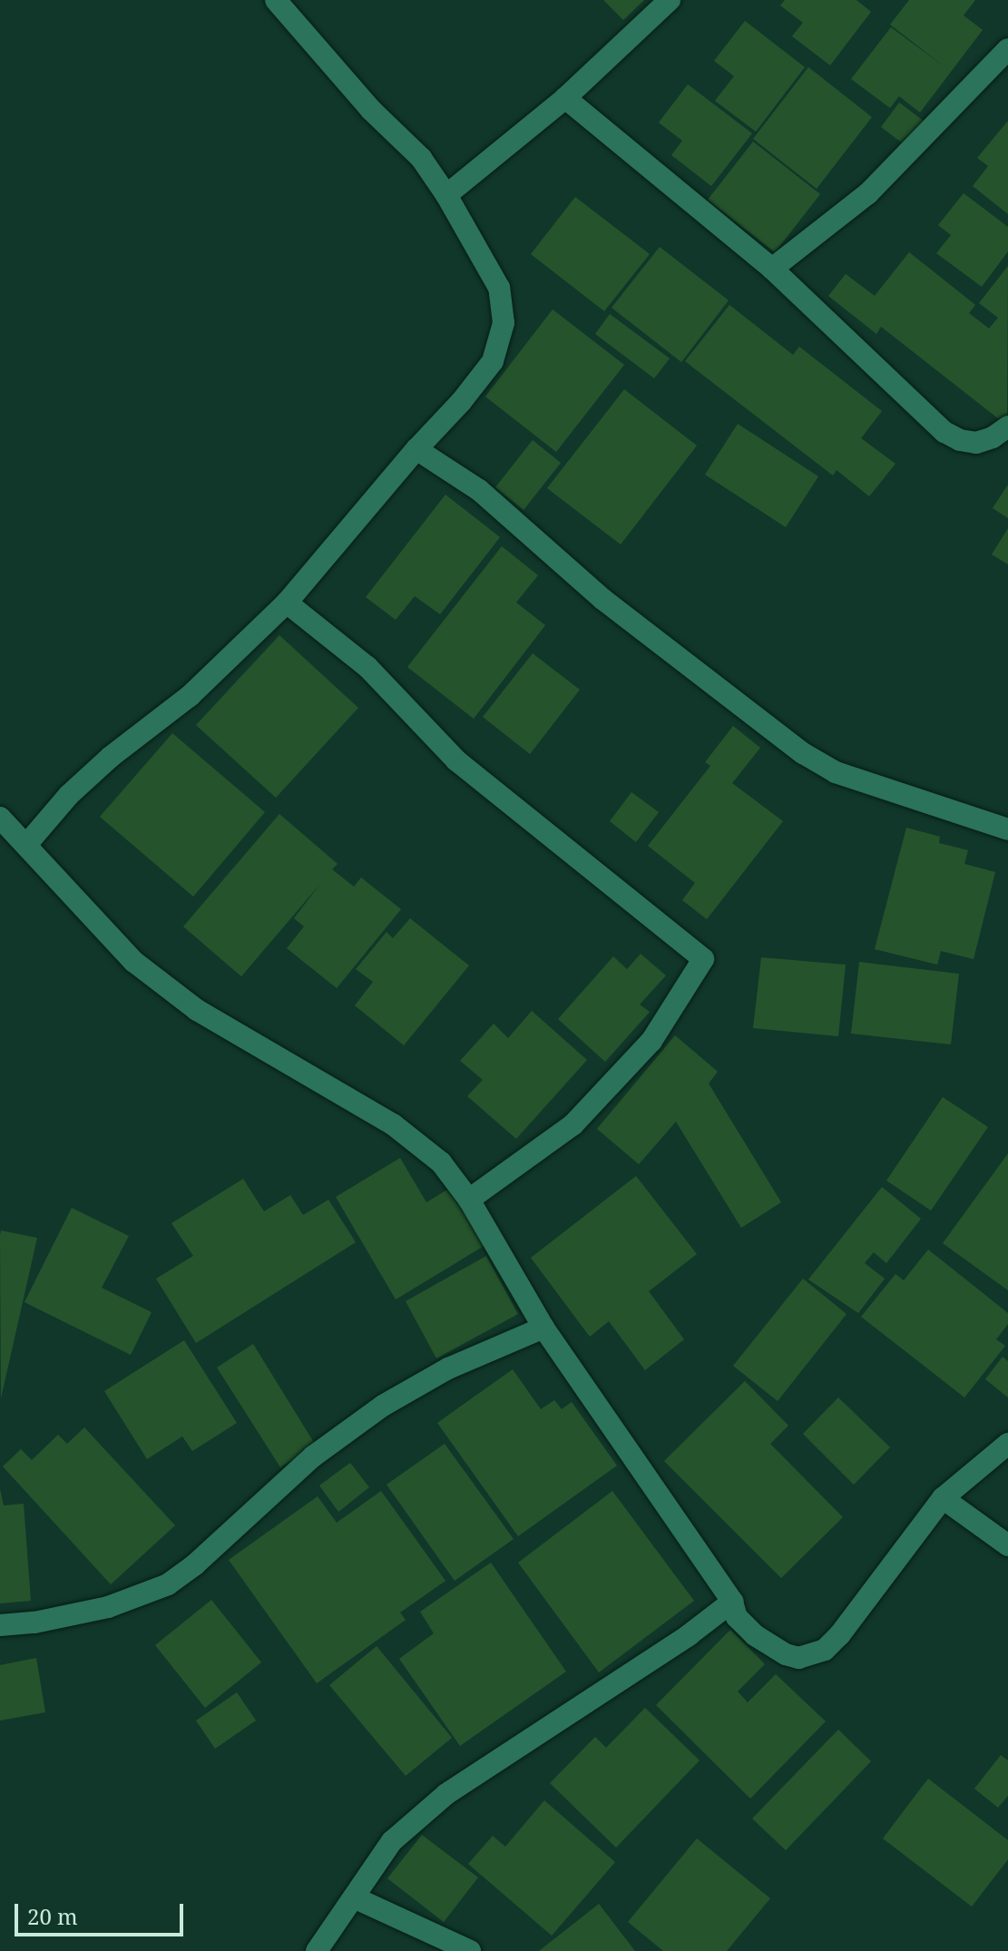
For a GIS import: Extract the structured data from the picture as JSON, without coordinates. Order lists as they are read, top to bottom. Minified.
{"scale_bar":"20 m"}
